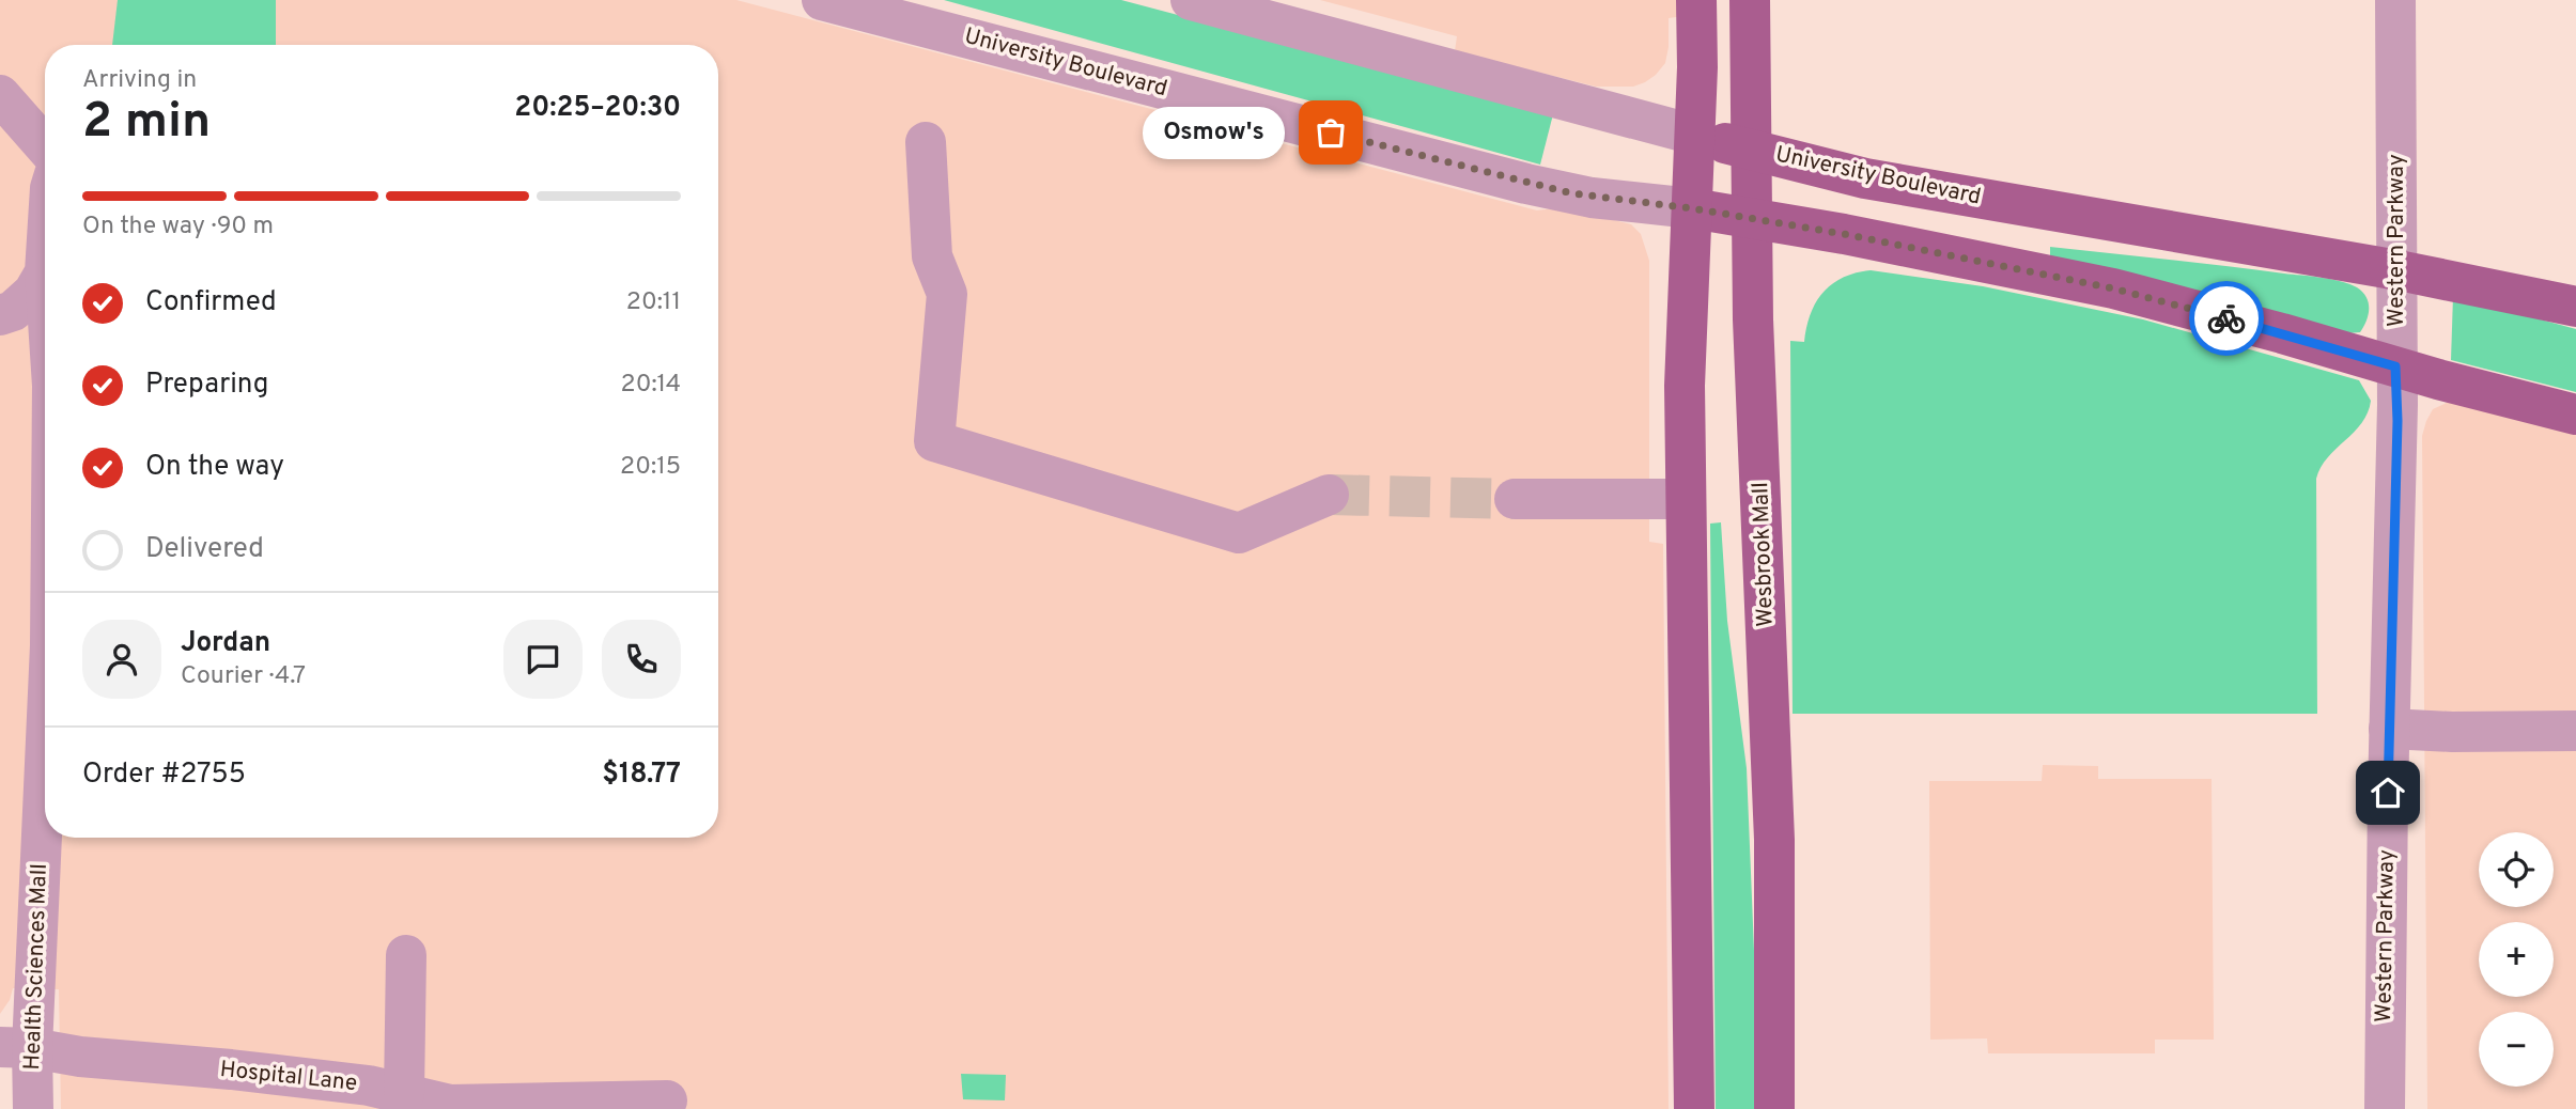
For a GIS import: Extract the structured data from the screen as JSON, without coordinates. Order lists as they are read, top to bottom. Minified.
{"streets":{"main road":["University Boulevard","Wesbrook Mall"],"street":["Western Parkway","Health Sciences Mall","Hospital Lane"]},"crossings":[["University Boulevard","Western Parkway"],["University Boulevard","Wesbrook Mall"],["Health Sciences Mall","Hospital Lane"]],"places":["Osmow's"],"page":{"heading":["2 min","Arriving in","20:25–20:30"],"panel":["Jordan","Courier · 4.7","Order #2755","$18.77"],"bubble":"Osmow's","bar":"On the way · 90 m","list":[["Confirmed","20:11"],["Preparing","20:14"],["On the way","20:15"],"Delivered"],"map_buttons":["+","−"]}}
